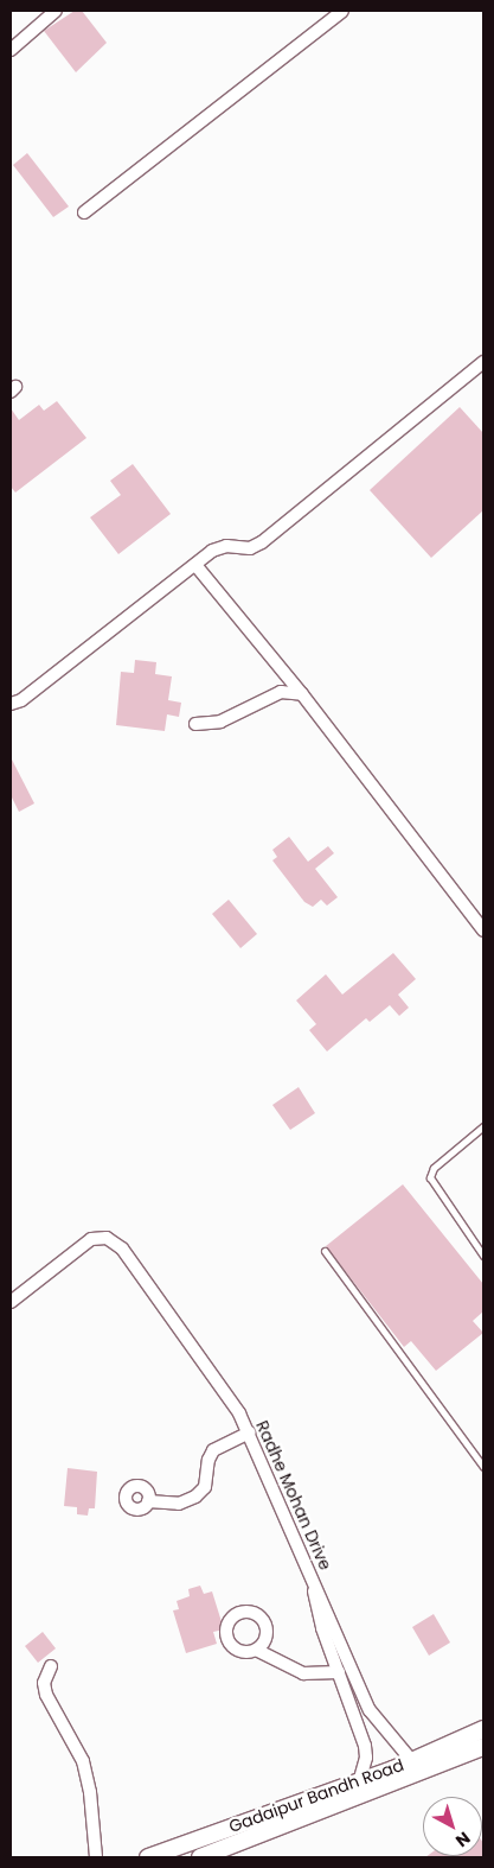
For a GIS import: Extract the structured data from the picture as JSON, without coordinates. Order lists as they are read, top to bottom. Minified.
{"streets":{"street":["Radhe Mohan Drive","Gadaipur Bandh Road"]},"crossings":[["Radhe Mohan Drive","Gadaipur Bandh Road"]],"north":"bottom right"}
